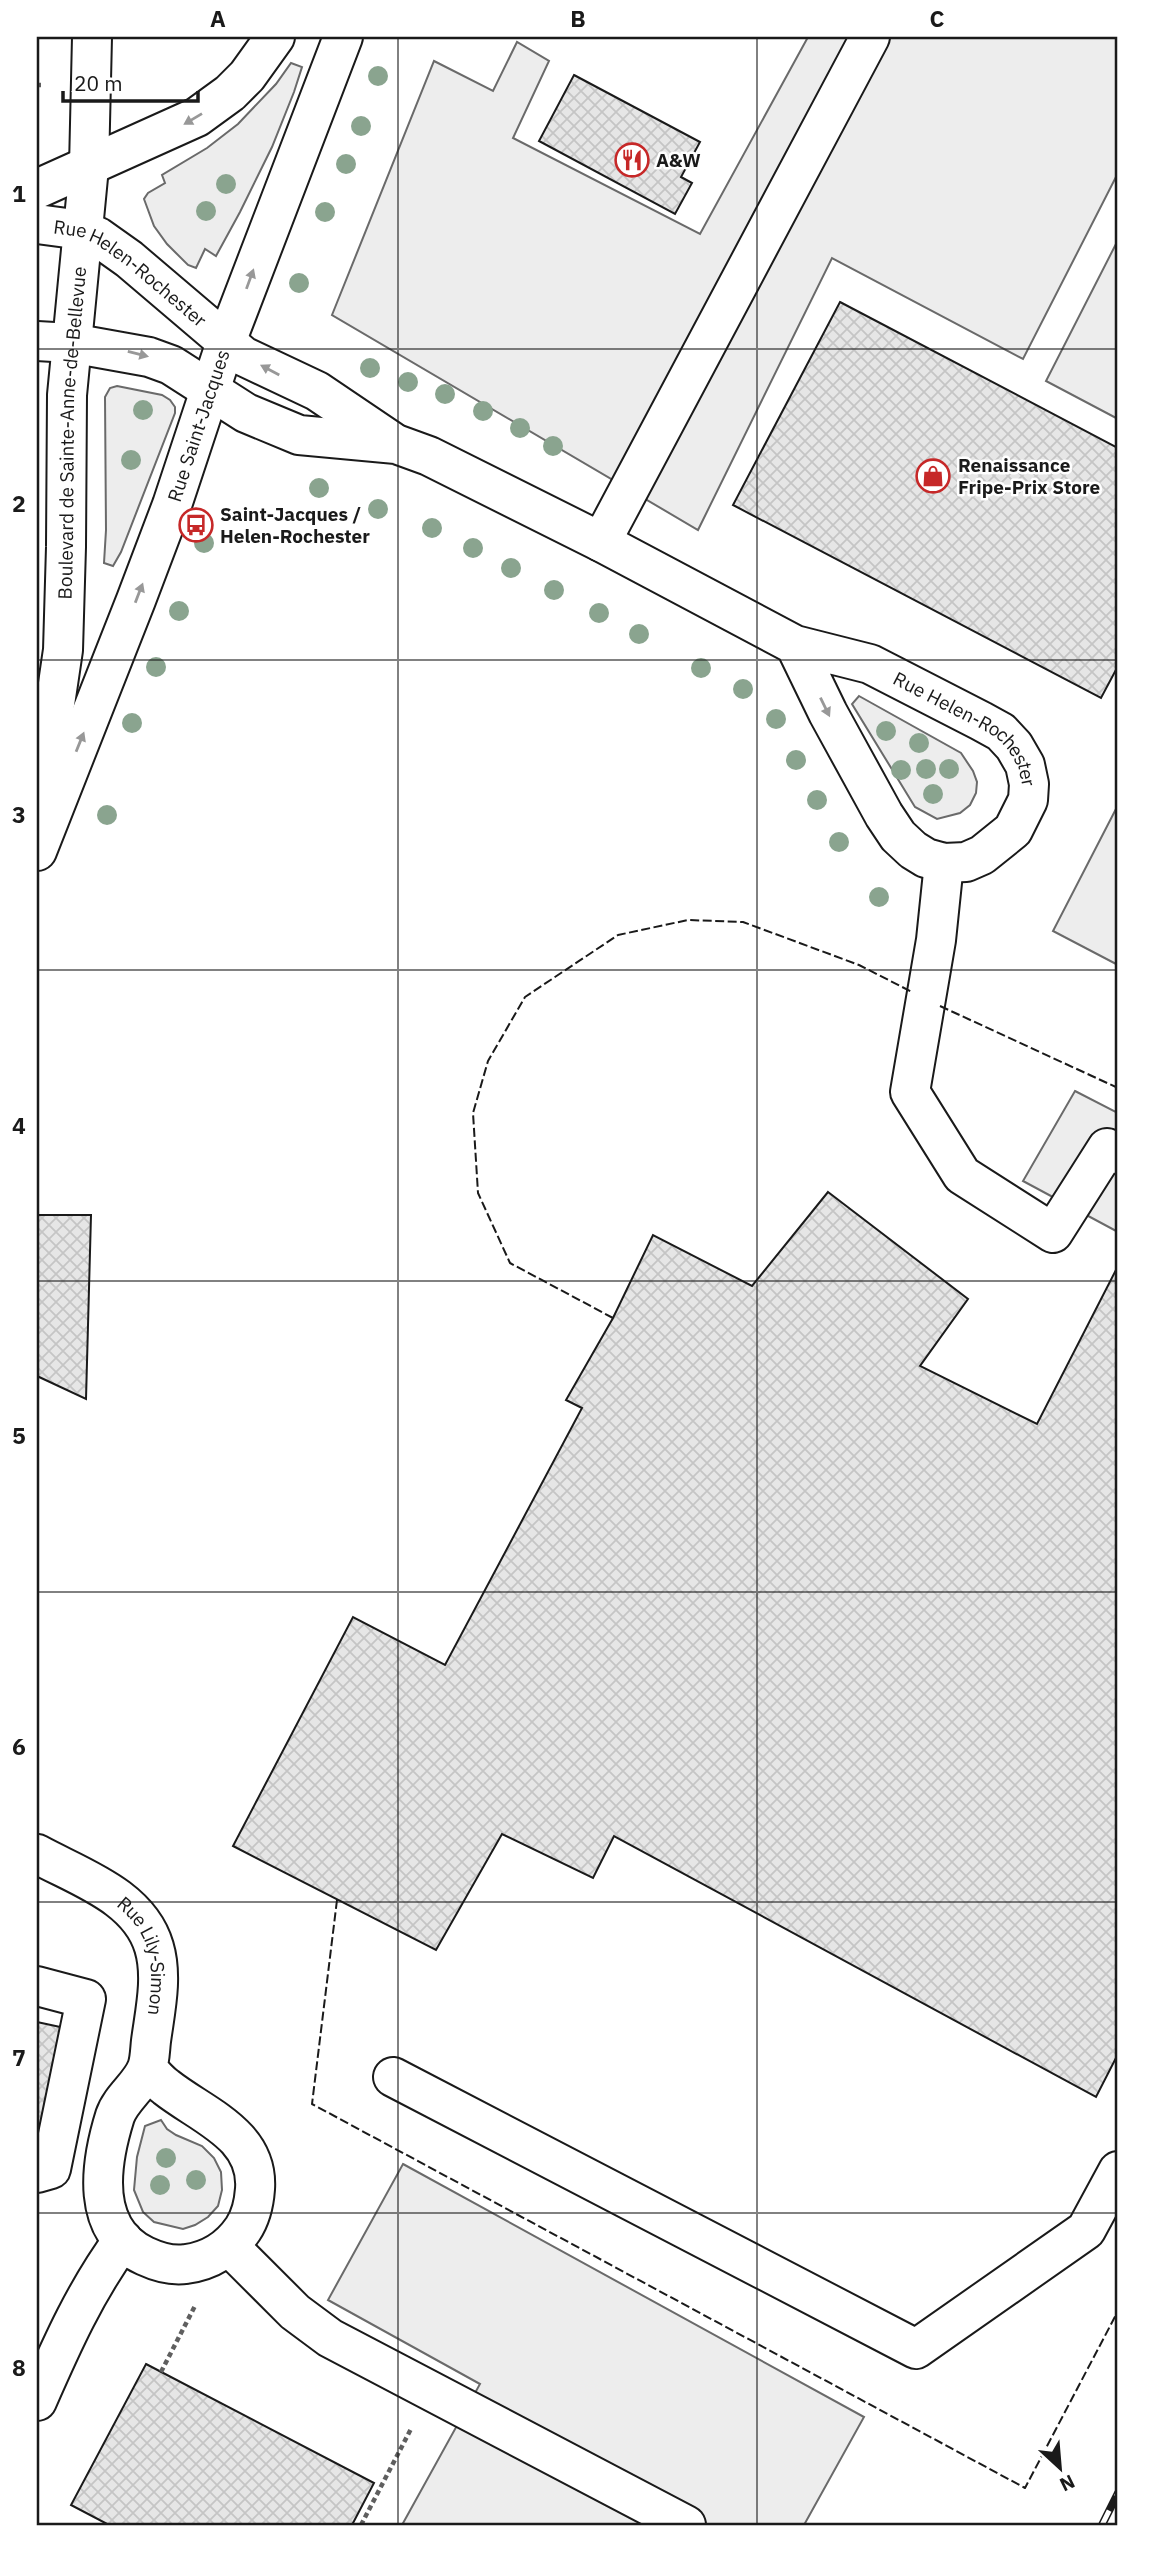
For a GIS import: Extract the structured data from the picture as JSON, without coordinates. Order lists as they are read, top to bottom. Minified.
{"streets":{"street":["Rue Helen-Rochester","Rue Saint-Jacques","Boulevard de Sainte-Anne-de-Bellevue","Rue Lily-Simon"]},"crossings":[["Rue Helen-Rochester","Rue Saint-Jacques"],["Rue Helen-Rochester","Boulevard de Sainte-Anne-de-Bellevue"]],"one_way":["Rue Saint-Jacques"],"places":{"restaurant":["A&W"],"shop":["Renaissance Fripe-Prix Store"],"bus stop":["Saint-Jacques / Helen-Rochester"]},"scale_bar":"20 m","north":"bottom right","grid":{"columns":["A","B","C"],"rows":["1","2","3","4","5","6","7","8"]}}
